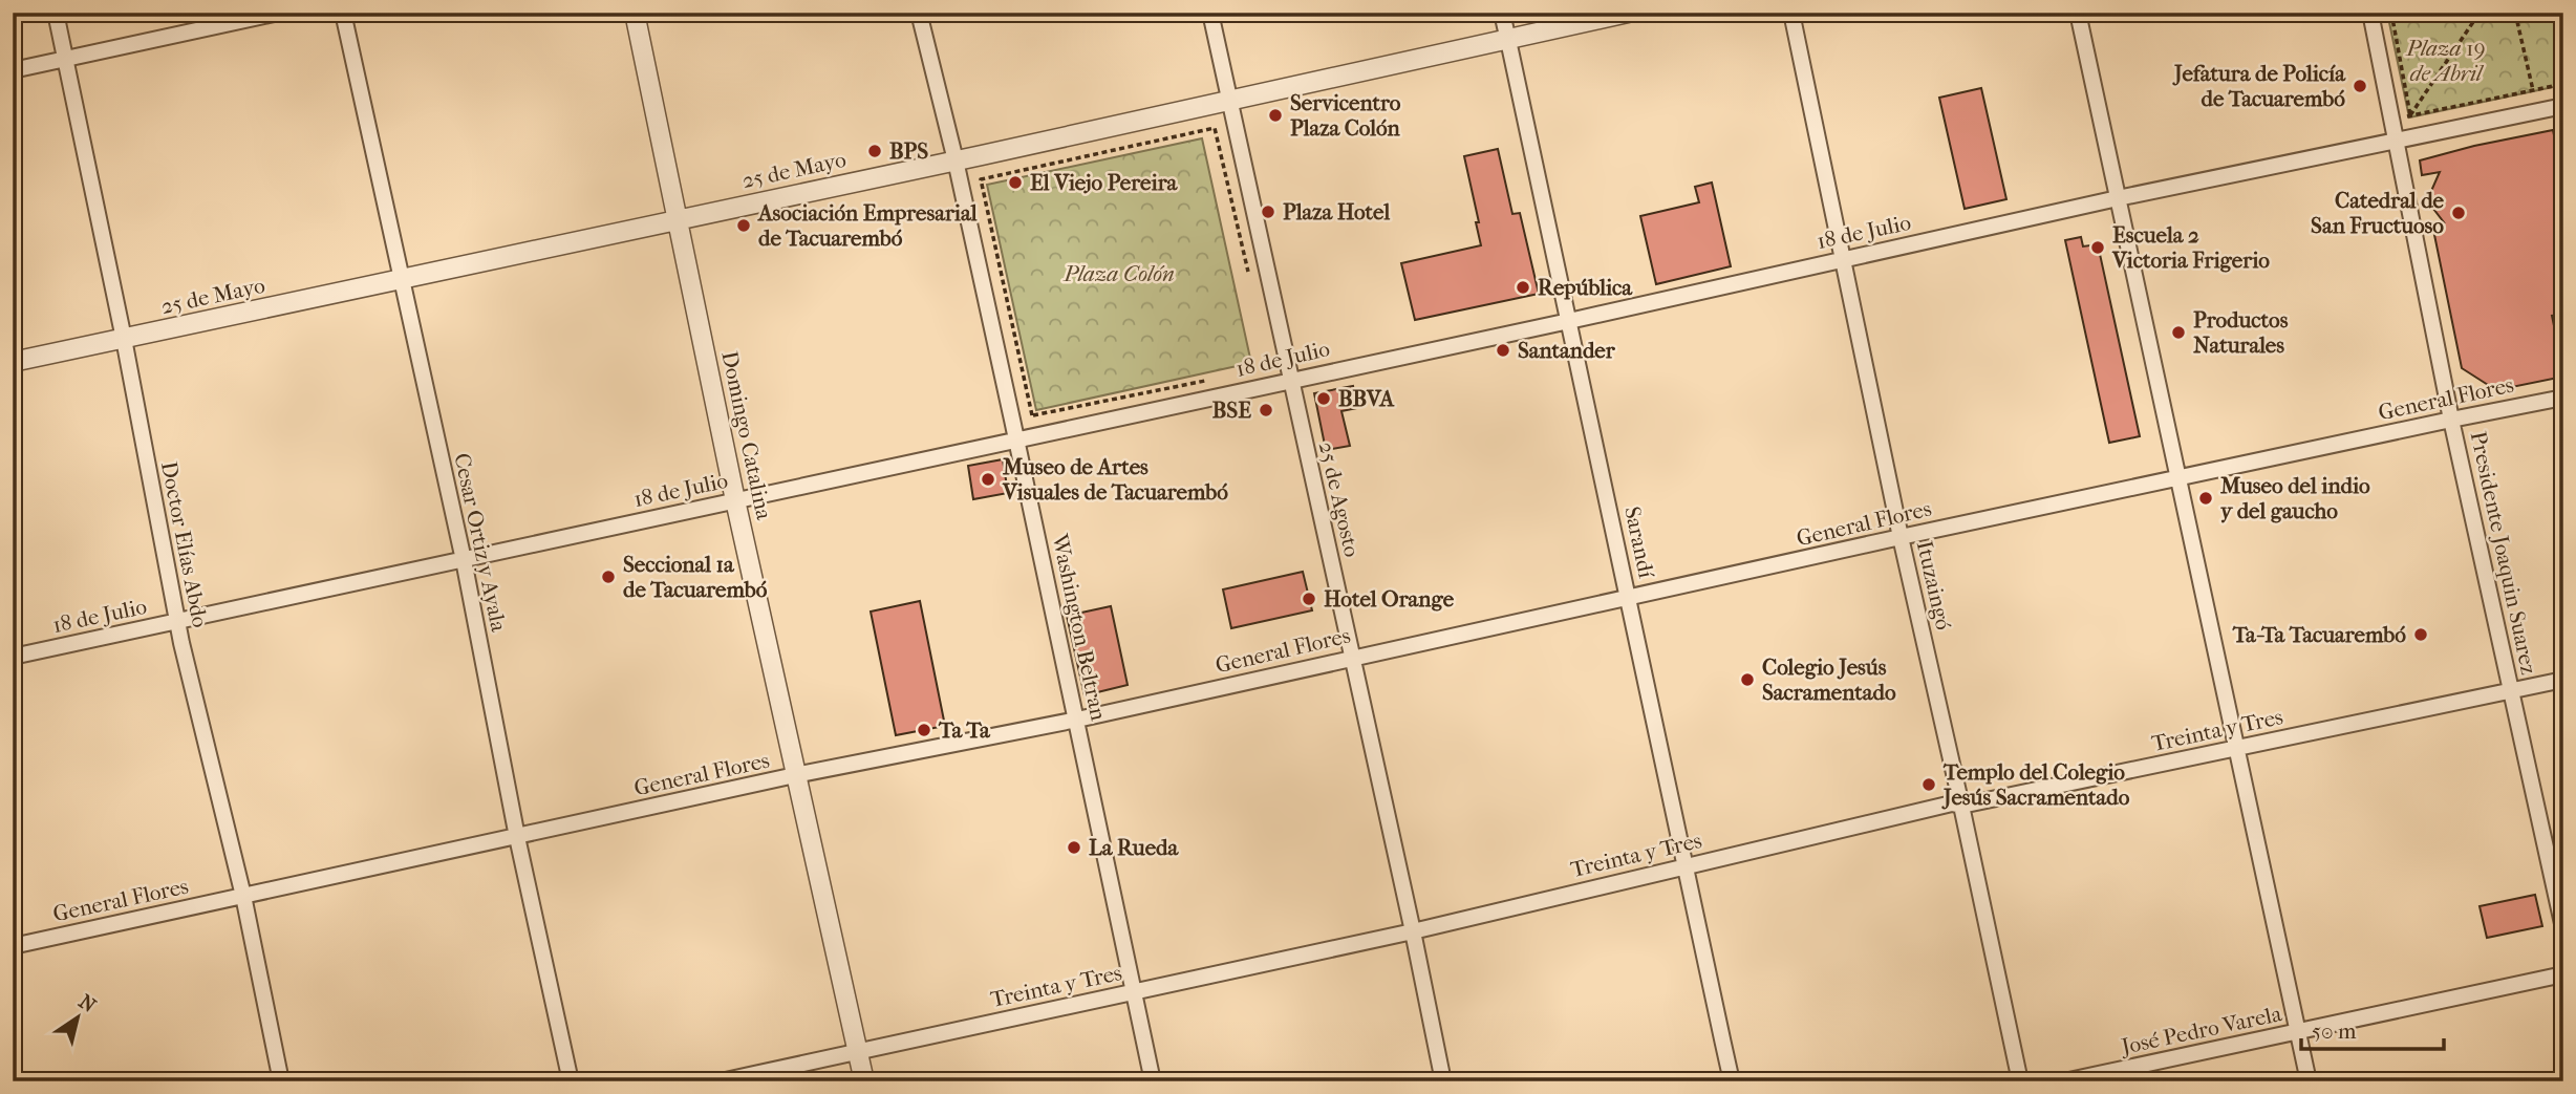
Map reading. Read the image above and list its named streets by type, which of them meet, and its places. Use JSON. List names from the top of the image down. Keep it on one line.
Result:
{"streets":{"street":["25 de Mayo","18 de Julio","General Flores","Domingo Catalina","25 de Agosto","Cesar Ortiz y Ayala","Sarandí","Doctor Elías Abdo","Presidente Joaquin Suarez","Ituzaingó","Washington Beltran","Treinta y Tres","José Pedro Varela"]},"crossings":[["25 de Mayo","Domingo Catalina"],["25 de Mayo","25 de Agosto"],["25 de Mayo","Cesar Ortiz y Ayala"],["25 de Mayo","Sarandí"],["25 de Mayo","Doctor Elías Abdo"],["25 de Mayo","Washington Beltran"],["18 de Julio","Domingo Catalina"],["18 de Julio","25 de Agosto"],["18 de Julio","Cesar Ortiz y Ayala"],["18 de Julio","Sarandí"],["18 de Julio","Doctor Elías Abdo"],["18 de Julio","Presidente Joaquin Suarez"],["18 de Julio","Ituzaingó"],["18 de Julio","Washington Beltran"],["General Flores","Domingo Catalina"],["General Flores","25 de Agosto"],["General Flores","Cesar Ortiz y Ayala"],["General Flores","Sarandí"],["General Flores","Doctor Elías Abdo"],["General Flores","Presidente Joaquin Suarez"],["General Flores","Ituzaingó"],["General Flores","Washington Beltran"],["Domingo Catalina","Treinta y Tres"],["25 de Agosto","Treinta y Tres"],["Sarandí","Treinta y Tres"],["Presidente Joaquin Suarez","Treinta y Tres"],["Ituzaingó","Treinta y Tres"],["Washington Beltran","Treinta y Tres"]],"parks":["Plaza 19 de Abril","Plaza Colón"],"places":["Jefatura de Policía de Tacuarembó","Servicentro Plaza Colón","BPS","El Viejo Pereira","Plaza Hotel","Catedral de San Fructuoso","Asociación Empresarial de Tacuarembó","Escuela 2 Victoria Frigerio","República","Productos Naturales","Santander","BBVA","BSE","Museo de Artes Visuales de Tacuarembó","Museo del indio y del gaucho","Seccional 1a de Tacuarembó","Hotel Orange","Ta-Ta Tacuarembó","Colegio Jesús Sacramentado","Ta Ta","Templo del Colegio Jesús Sacramentado","La Rueda"],"scale_bar":"50 m","north":"top right"}
